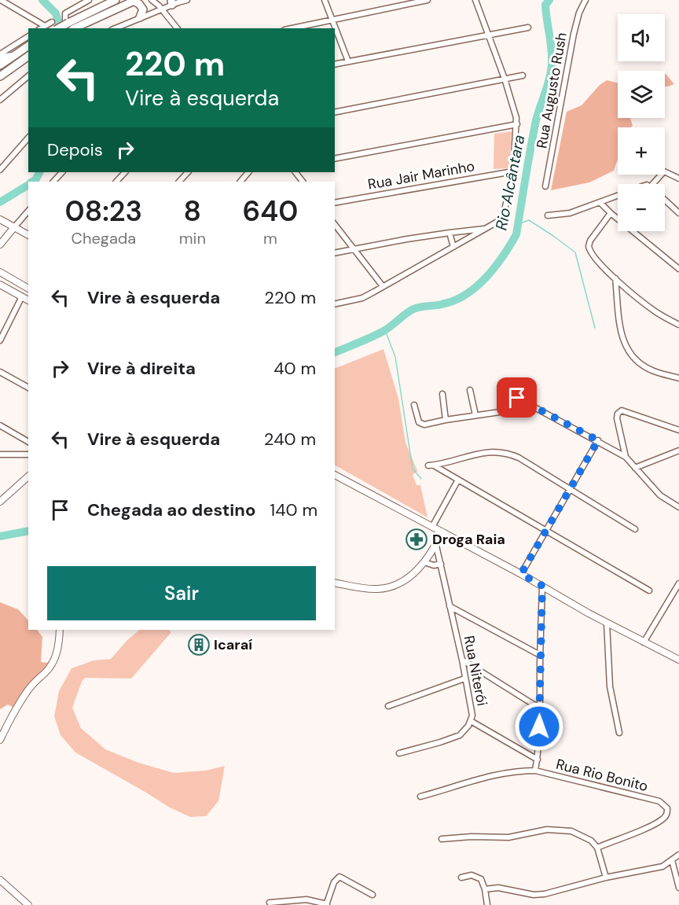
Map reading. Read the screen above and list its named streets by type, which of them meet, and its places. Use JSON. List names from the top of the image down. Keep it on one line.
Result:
{"streets":{"street":["Rua Augusto Rush","Rua Jair Marinho","Rua Niterói","Rua Rio Bonito"]},"water":["Rio Alcântara"],"places":{"pharmacy":["Droga Raia"],"building":["Icaraí"]},"page":{"map_buttons":["+","−"],"turn":["220 m","Vire à esquerda"],"then":"Depois","eta":["08:23","Chegada","8","min","640","m"],"list":[{"name":"Vire à esquerda","value":"220 m"},{"name":"Vire à direita","value":"40 m"},{"name":"Vire à esquerda","value":"240 m"},{"name":"Chegada ao destino","value":"140 m"}],"buttons":"Sair"}}
